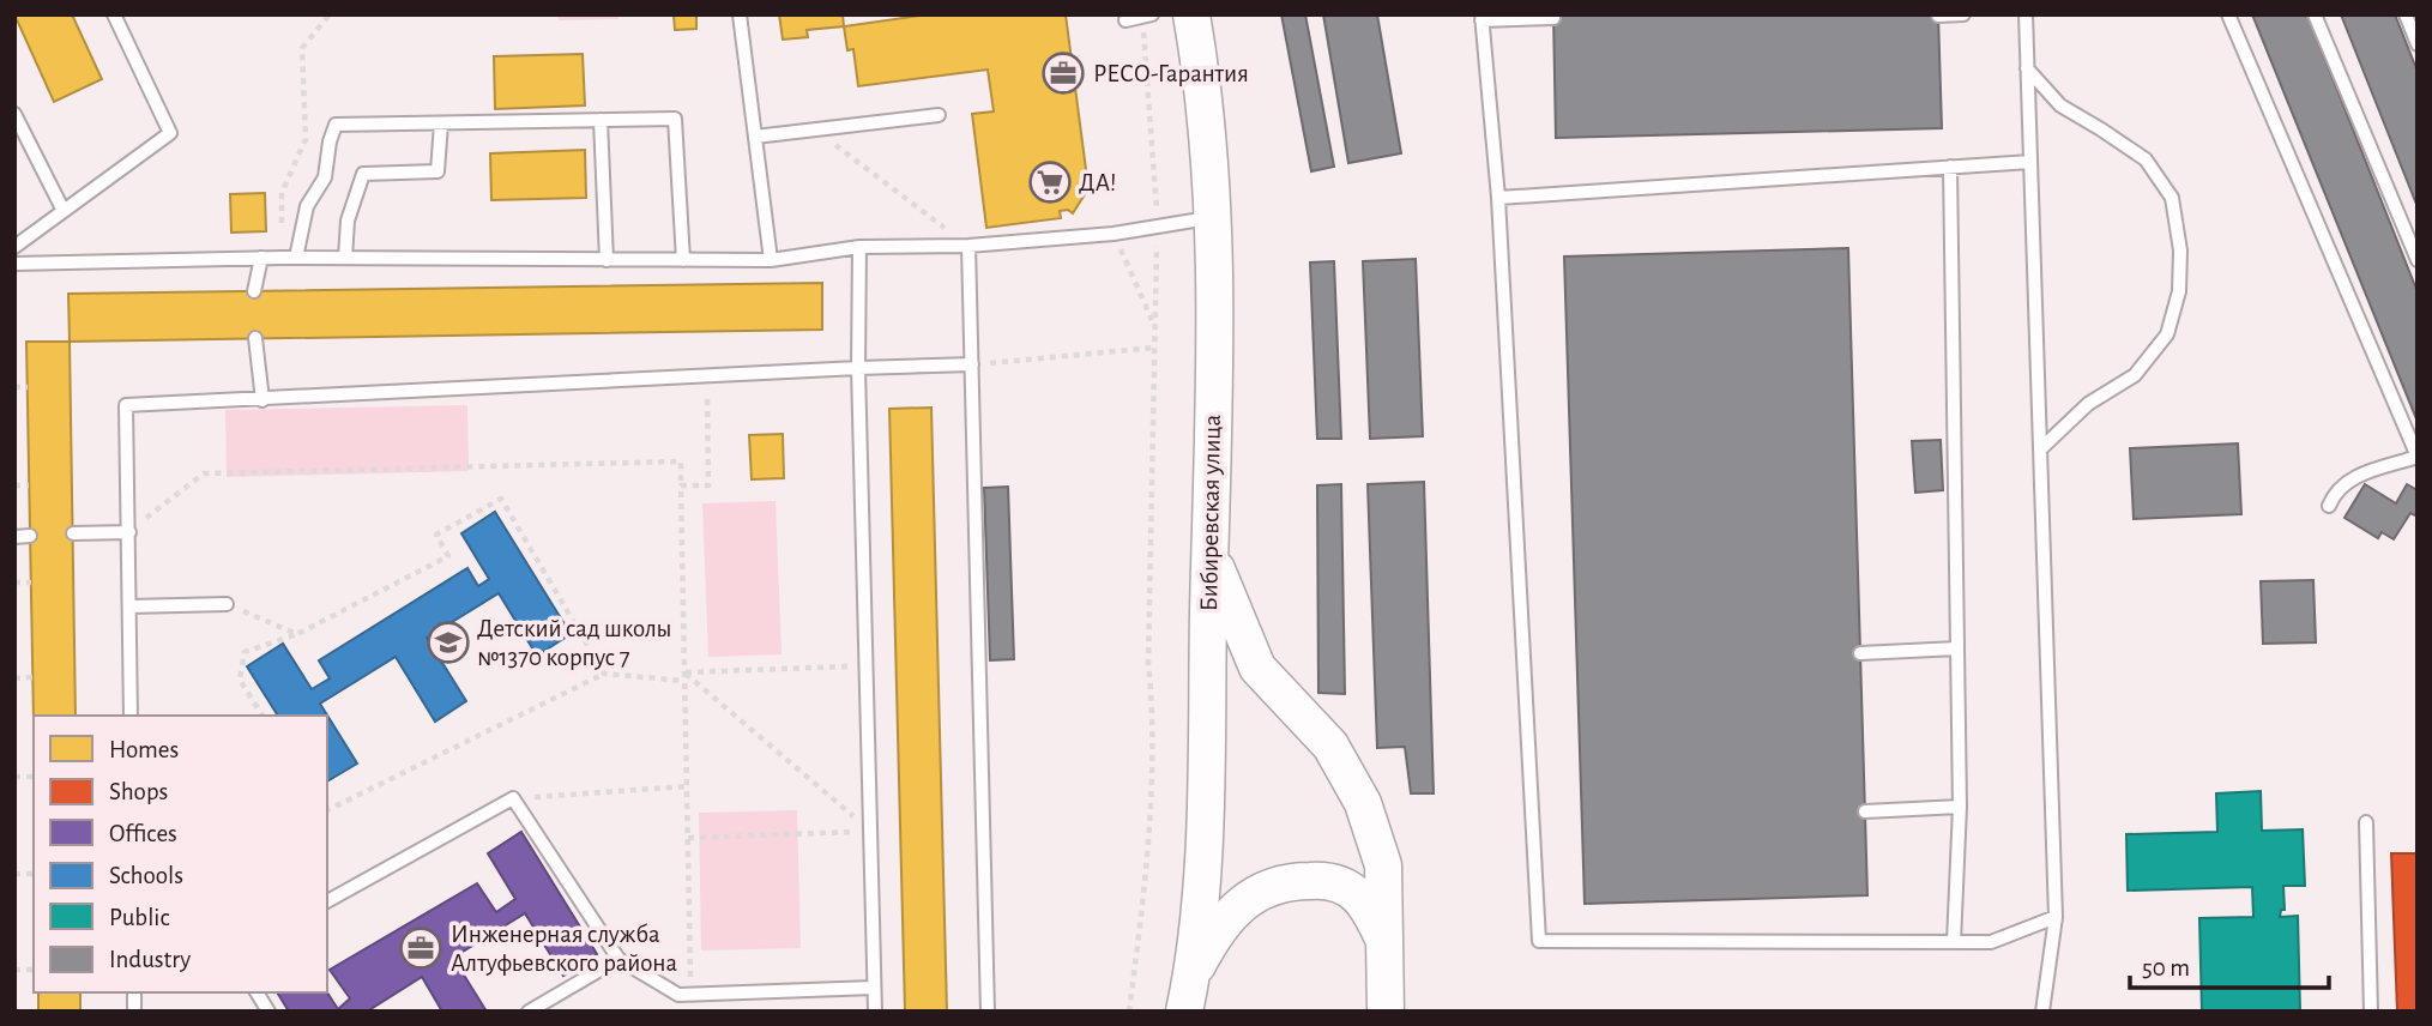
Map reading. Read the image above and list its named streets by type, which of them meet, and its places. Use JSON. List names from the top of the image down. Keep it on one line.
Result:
{"streets":{"main road":["Бибиревская улица"]},"places":{"office":["РЕСО-Гарантия","Инженерная служба Алтуфьевского района"],"supermarket":["ДА!"],"school or university":["Детский сад школы №1370 корпус 7"]},"legend":["Homes","Shops","Offices","Schools","Public","Industry"],"scale_bar":"50 m"}
